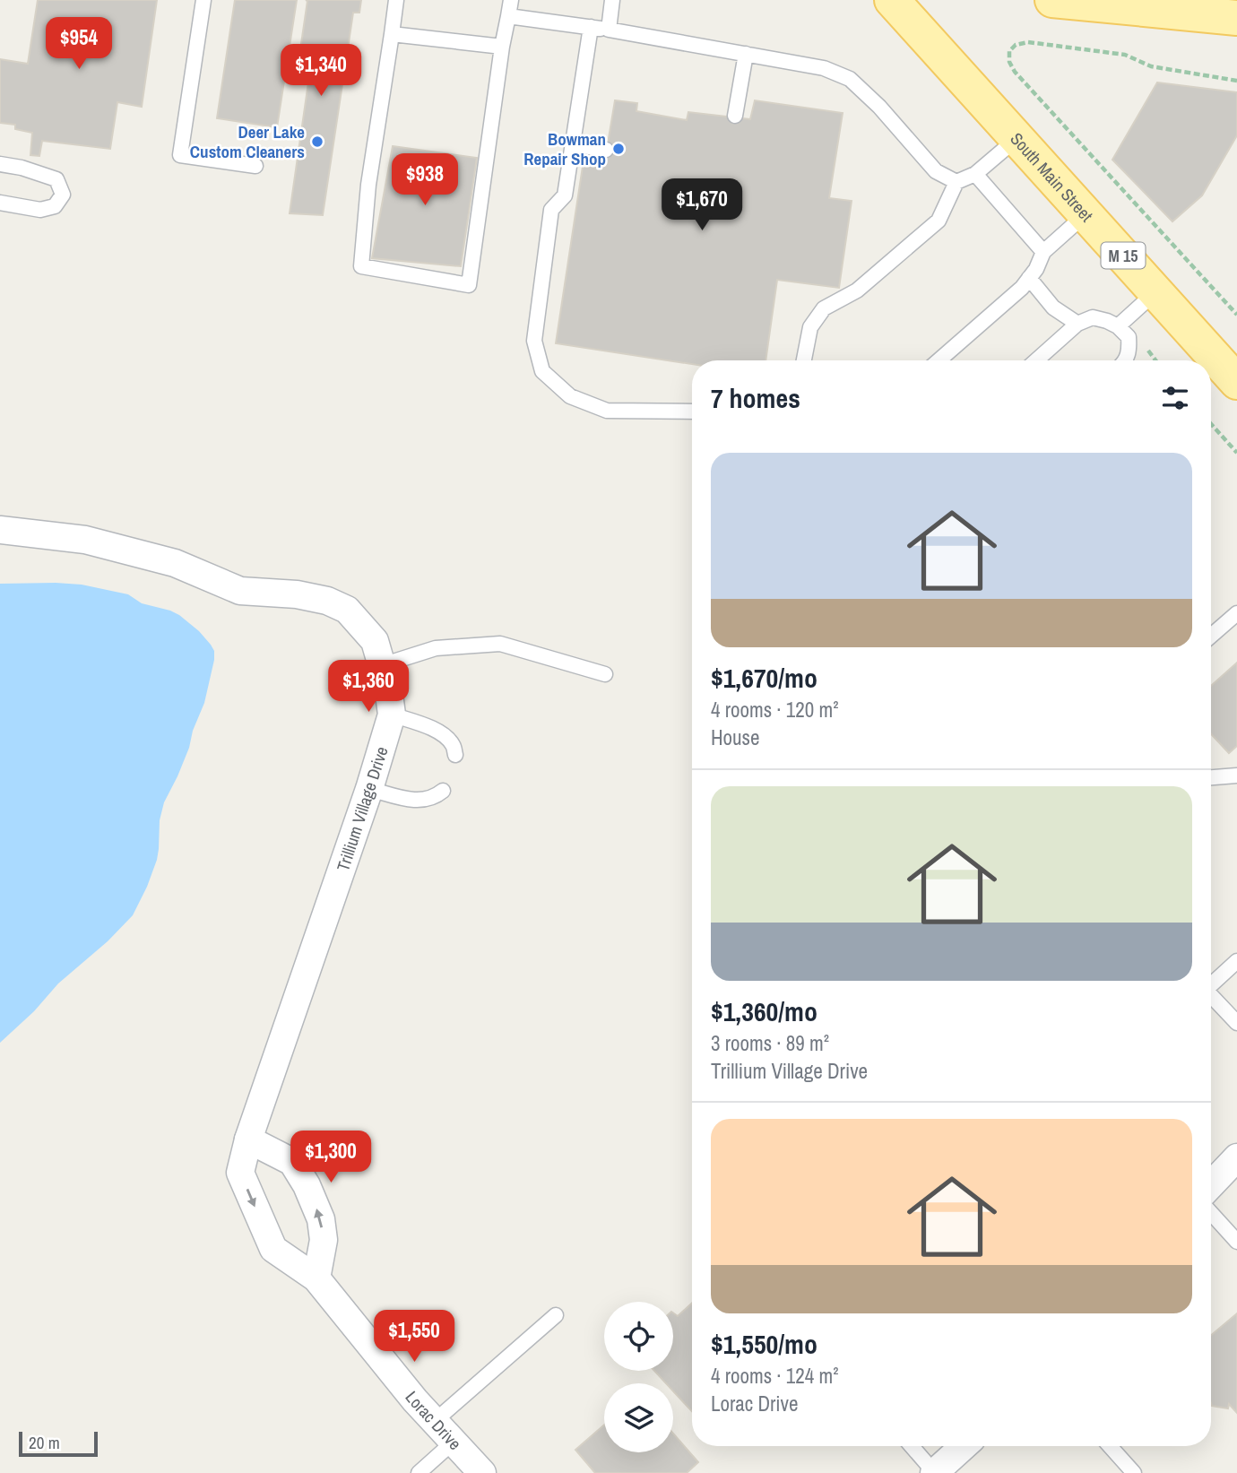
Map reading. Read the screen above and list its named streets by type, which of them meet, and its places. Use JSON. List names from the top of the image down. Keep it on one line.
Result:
{"streets":{"main road":["South Main Street","M 15"],"street":["Trillium Village Drive","Lorac Drive"]},"crossings":[["Trillium Village Drive","Lorac Drive"]],"places":["Deer Lake Custom Cleaners","Bowman Repair Shop"],"scale_bar":"20 m","page":{"price":["$954","$1,340","$938","$1,670","$1,360","$1,300","$1,550"],"heading":"7 homes","list":[{"name":"$1,670/mo","note":"4 rooms · 120 m² · House"},{"name":"$1,360/mo","note":"3 rooms · 89 m² · Trillium Village Drive"},{"name":"$1,550/mo","note":"4 rooms · 124 m² · Lorac Drive"}],"scale":"20 m"}}
